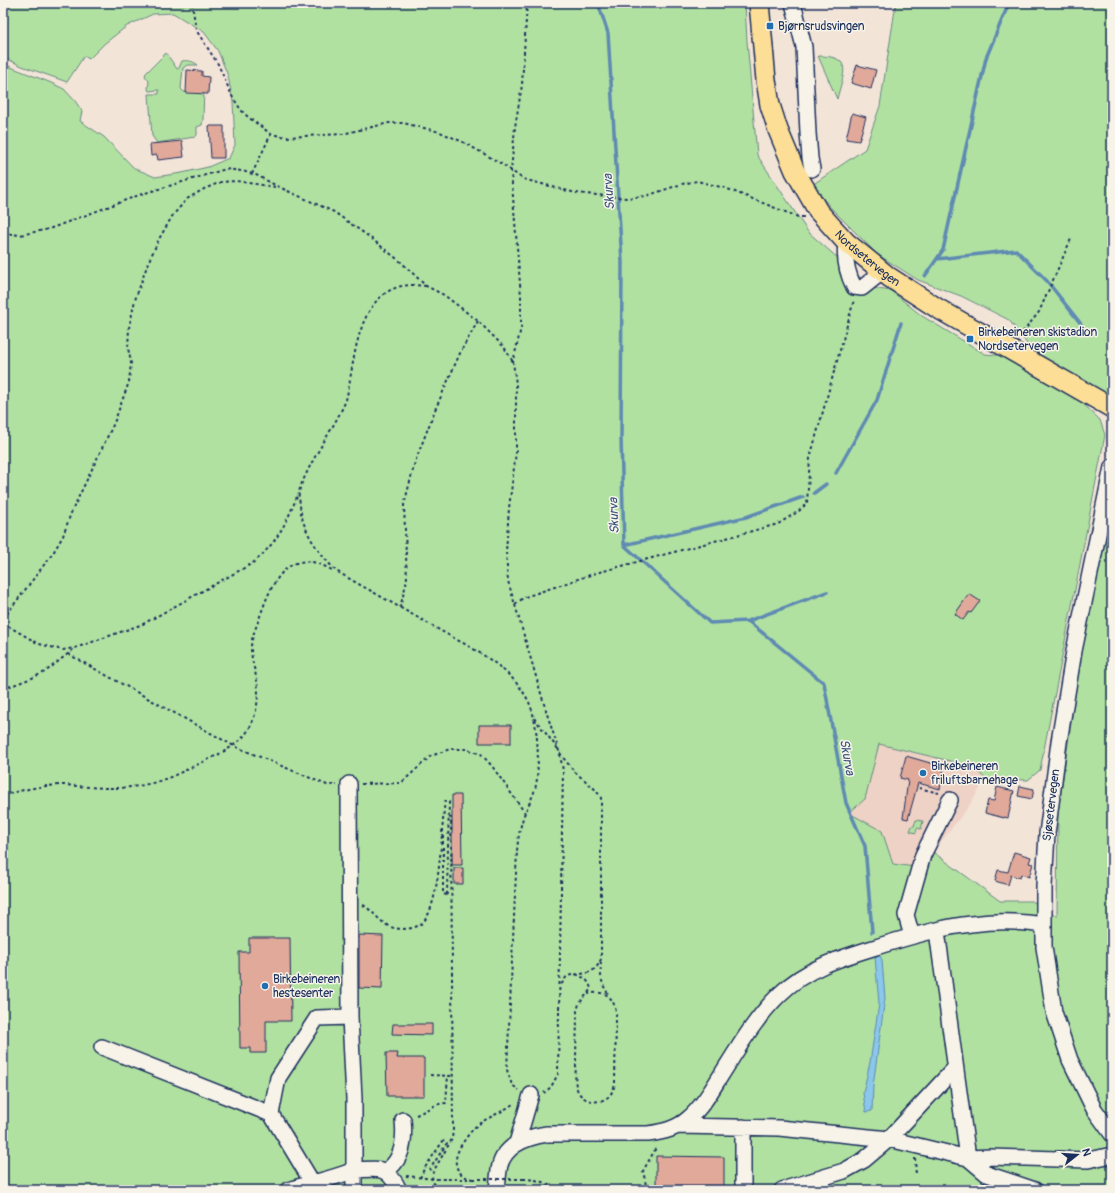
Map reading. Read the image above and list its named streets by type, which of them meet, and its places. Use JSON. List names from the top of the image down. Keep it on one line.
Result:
{"streets":{"main road":["Nordsetervegen"],"street":["Sjøsetervegen"]},"water":["Skurva"],"places":{"transit":["Bjørnsrudsvingen","Birkebeineren skistadion Nordsetervegen"],"other":["Birkebeineren friluftsbarnehage","Birkebeineren hestesenter"]},"north":"right"}
